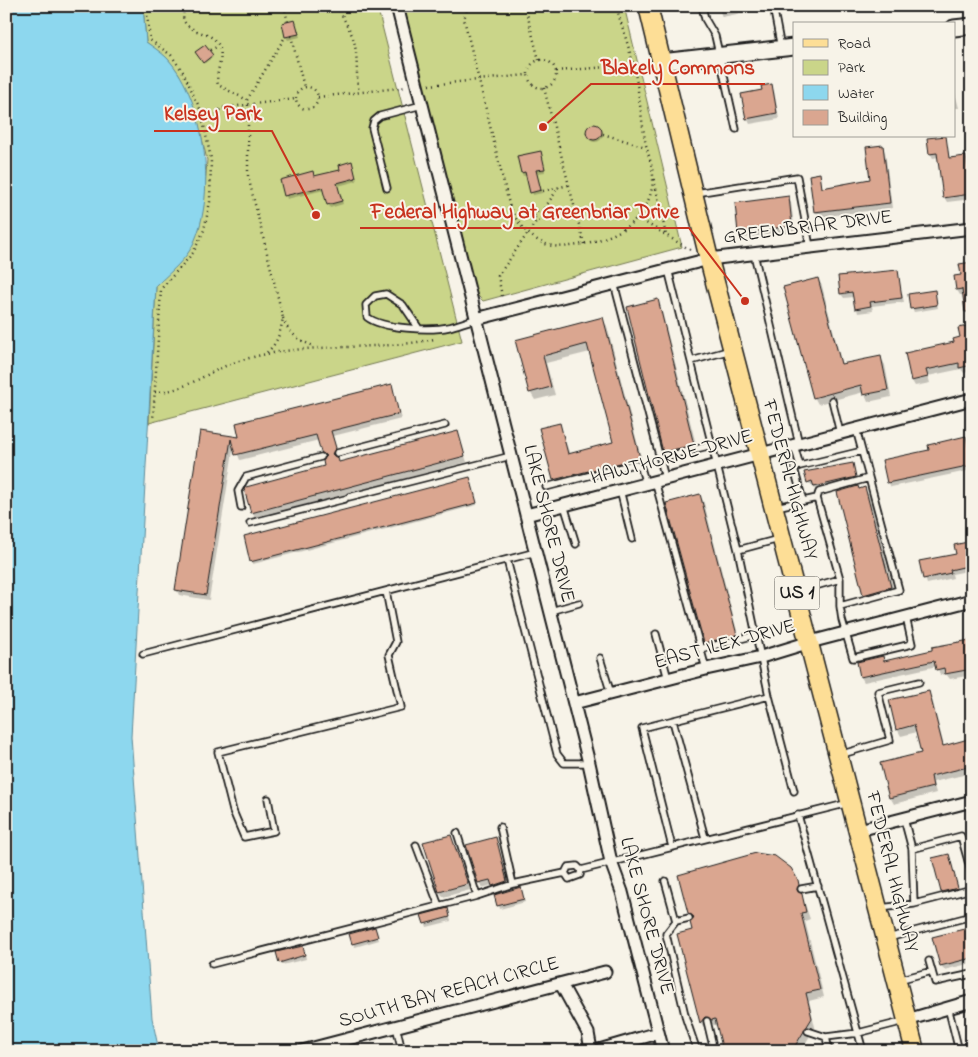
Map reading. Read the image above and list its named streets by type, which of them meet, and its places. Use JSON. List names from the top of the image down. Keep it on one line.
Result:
{"streets":{"main road":["FEDERAL HIGHWAY","US 1"],"street":["GREENBRIAR DRIVE","HAWTHORNE DRIVE","LAKE SHORE DRIVE","EAST ILEX DRIVE","SOUTH BAY REACH CIRCLE"]},"crossings":[["GREENBRIAR DRIVE","FEDERAL HIGHWAY"],["GREENBRIAR DRIVE","LAKE SHORE DRIVE"],["HAWTHORNE DRIVE","FEDERAL HIGHWAY"],["HAWTHORNE DRIVE","LAKE SHORE DRIVE"],["FEDERAL HIGHWAY","EAST ILEX DRIVE"],["LAKE SHORE DRIVE","EAST ILEX DRIVE"]],"places":["Blakely Commons","Kelsey Park","Federal Highway at Greenbriar Drive"],"legend":["Road","Park","Water","Building"]}
